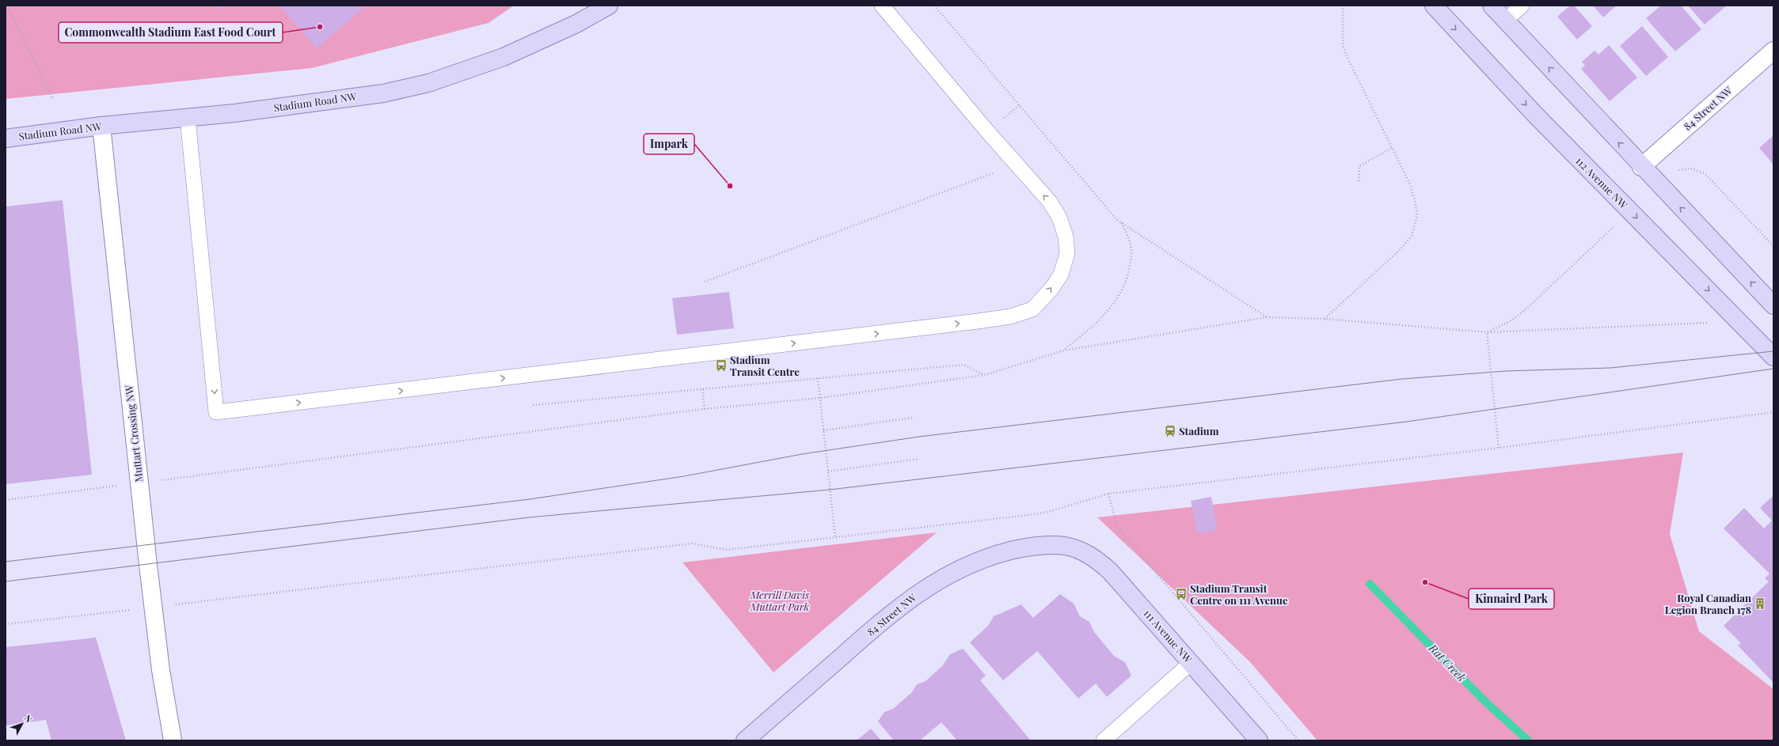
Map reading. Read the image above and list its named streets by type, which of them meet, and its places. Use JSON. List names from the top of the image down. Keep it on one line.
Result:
{"streets":{"main road":["Stadium Road NW","84 Street NW","112 Avenue NW","111 Avenue NW"],"street":["Muttart Crossing NW"]},"crossings":[["Stadium Road NW","Muttart Crossing NW"],["84 Street NW","111 Avenue NW"]],"water":["Rat Creek"],"parks":["Merrill Davis Muttart Park"],"places":{"other":["Commonwealth Stadium East Food Court","Impark","Kinnaird Park"],"bus stop":["Stadium Transit Centre","Stadium Transit Centre on 111 Avenue"],"station":["Stadium"],"building":["Royal Canadian Legion Branch 178"]},"north":"top right"}
